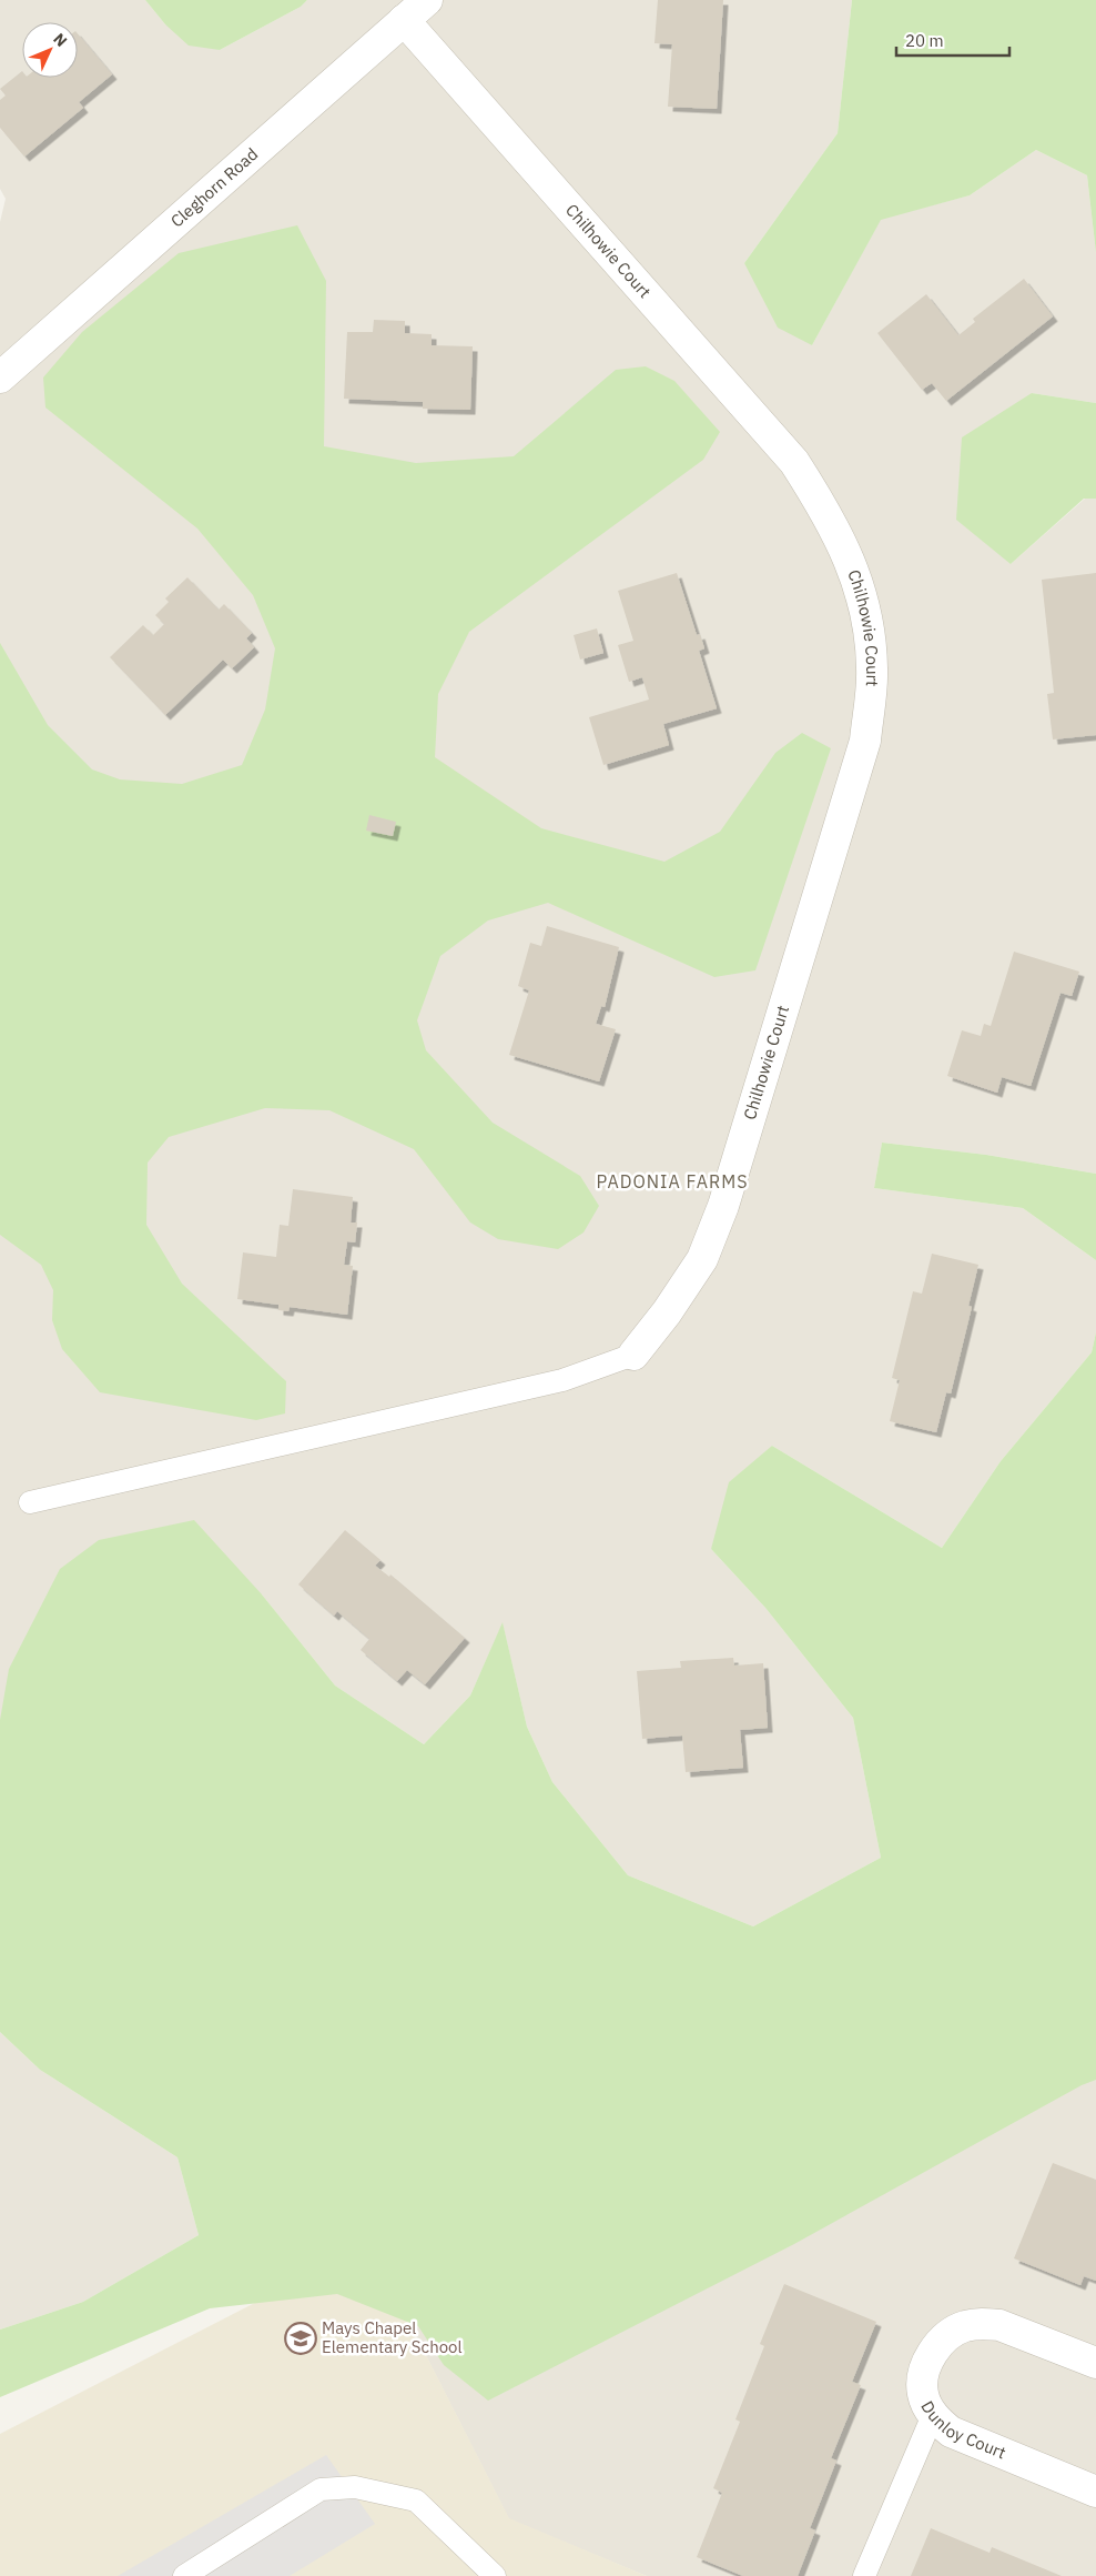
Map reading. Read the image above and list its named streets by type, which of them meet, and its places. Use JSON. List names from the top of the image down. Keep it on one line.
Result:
{"streets":{"street":["Cleghorn Road","Chilhowie Court","Dunloy Court"]},"crossings":[["Cleghorn Road","Chilhowie Court"]],"districts":["PADONIA FARMS"],"places":{"school or university":["Mays Chapel Elementary School"]},"scale_bar":"20 m","north":"top right"}
